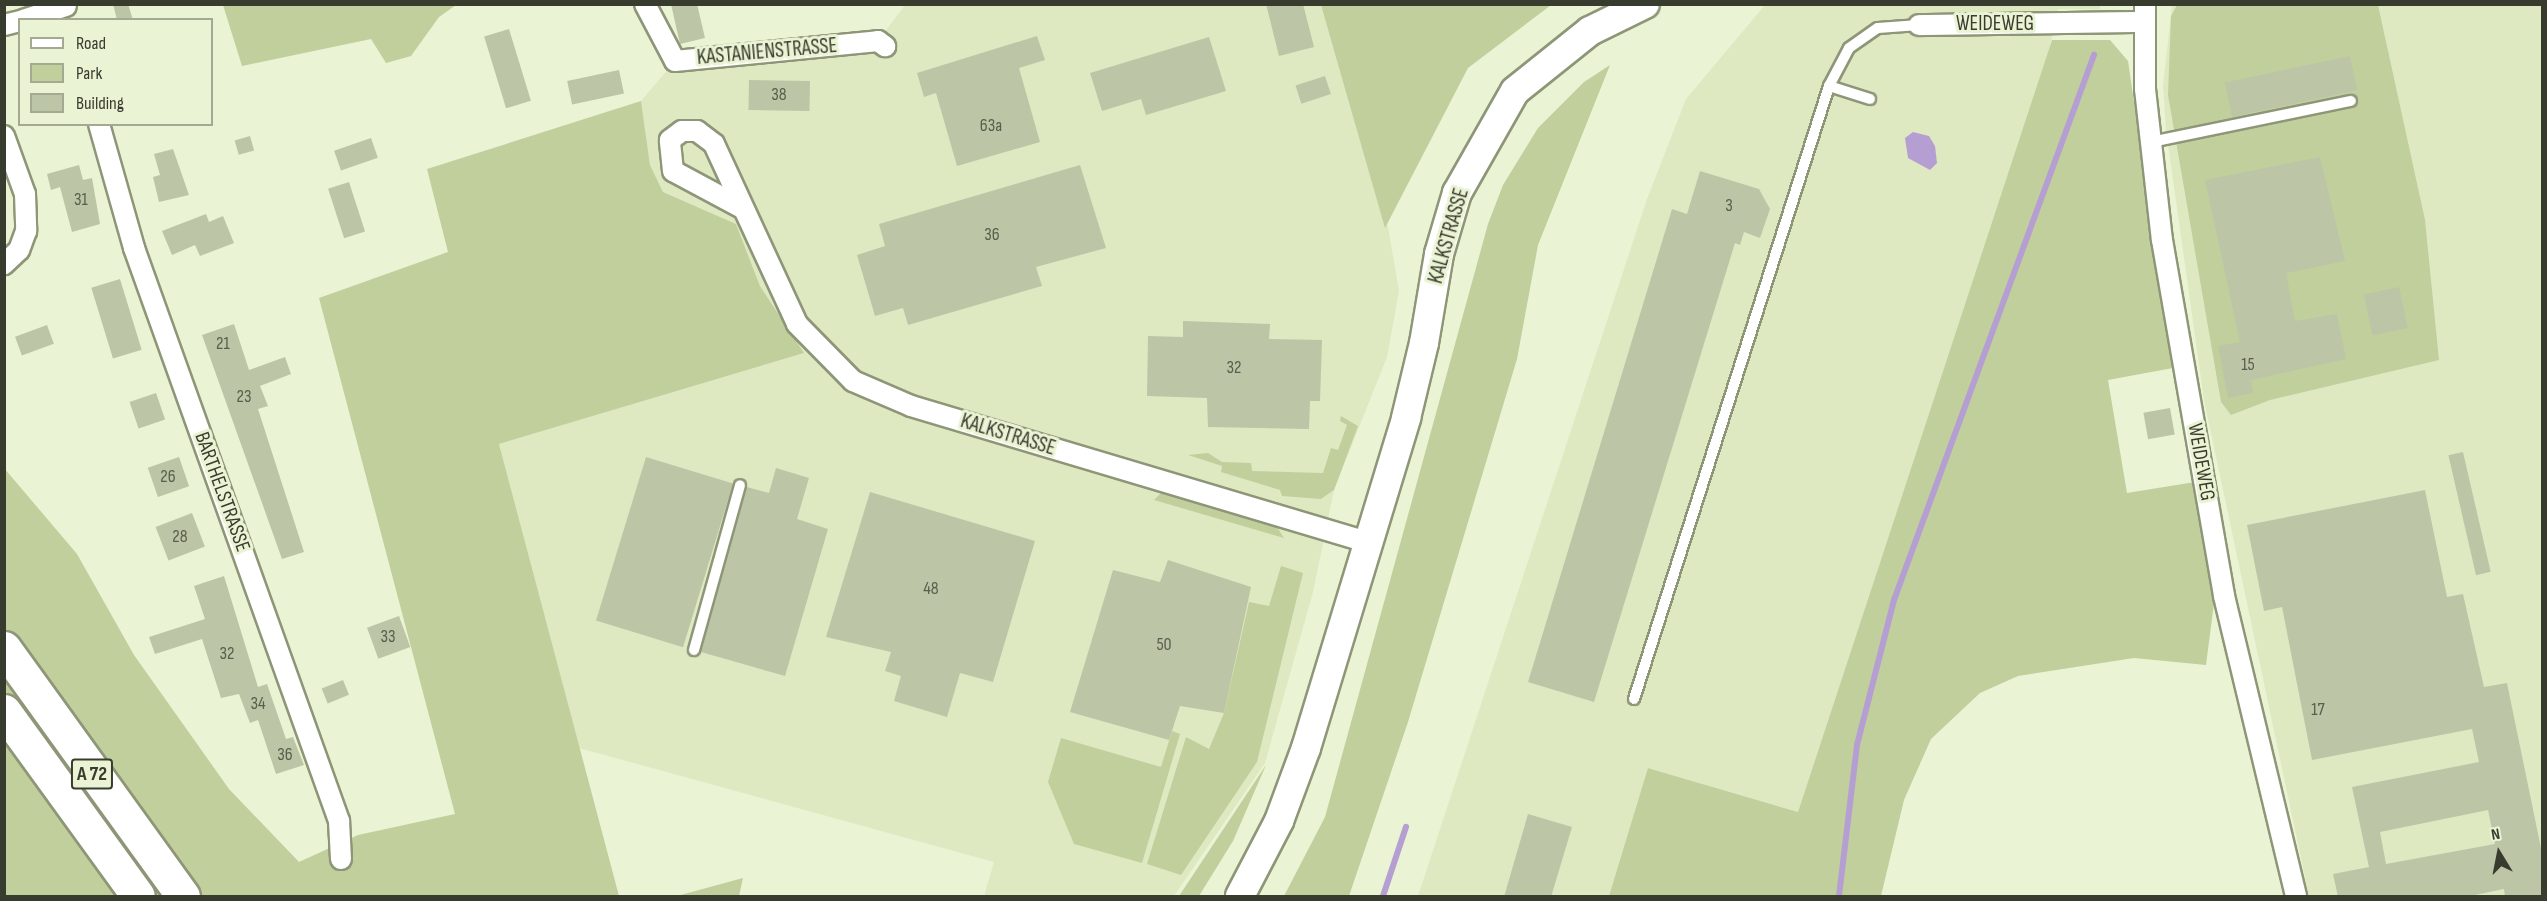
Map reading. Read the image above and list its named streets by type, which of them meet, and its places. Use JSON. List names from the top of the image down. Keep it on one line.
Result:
{"streets":{"highway":["A 72"],"main road":["KALKSTRASSE"],"street":["WEIDEWEG","KASTANIENSTRASSE","BARTHELSTRASSE"]},"house_numbers":["38","63a","31","3","36","21","15","32","23","26","28","48","33","50","32","34","17","36"],"legend":["Road","Park","Building"],"north":"top"}
